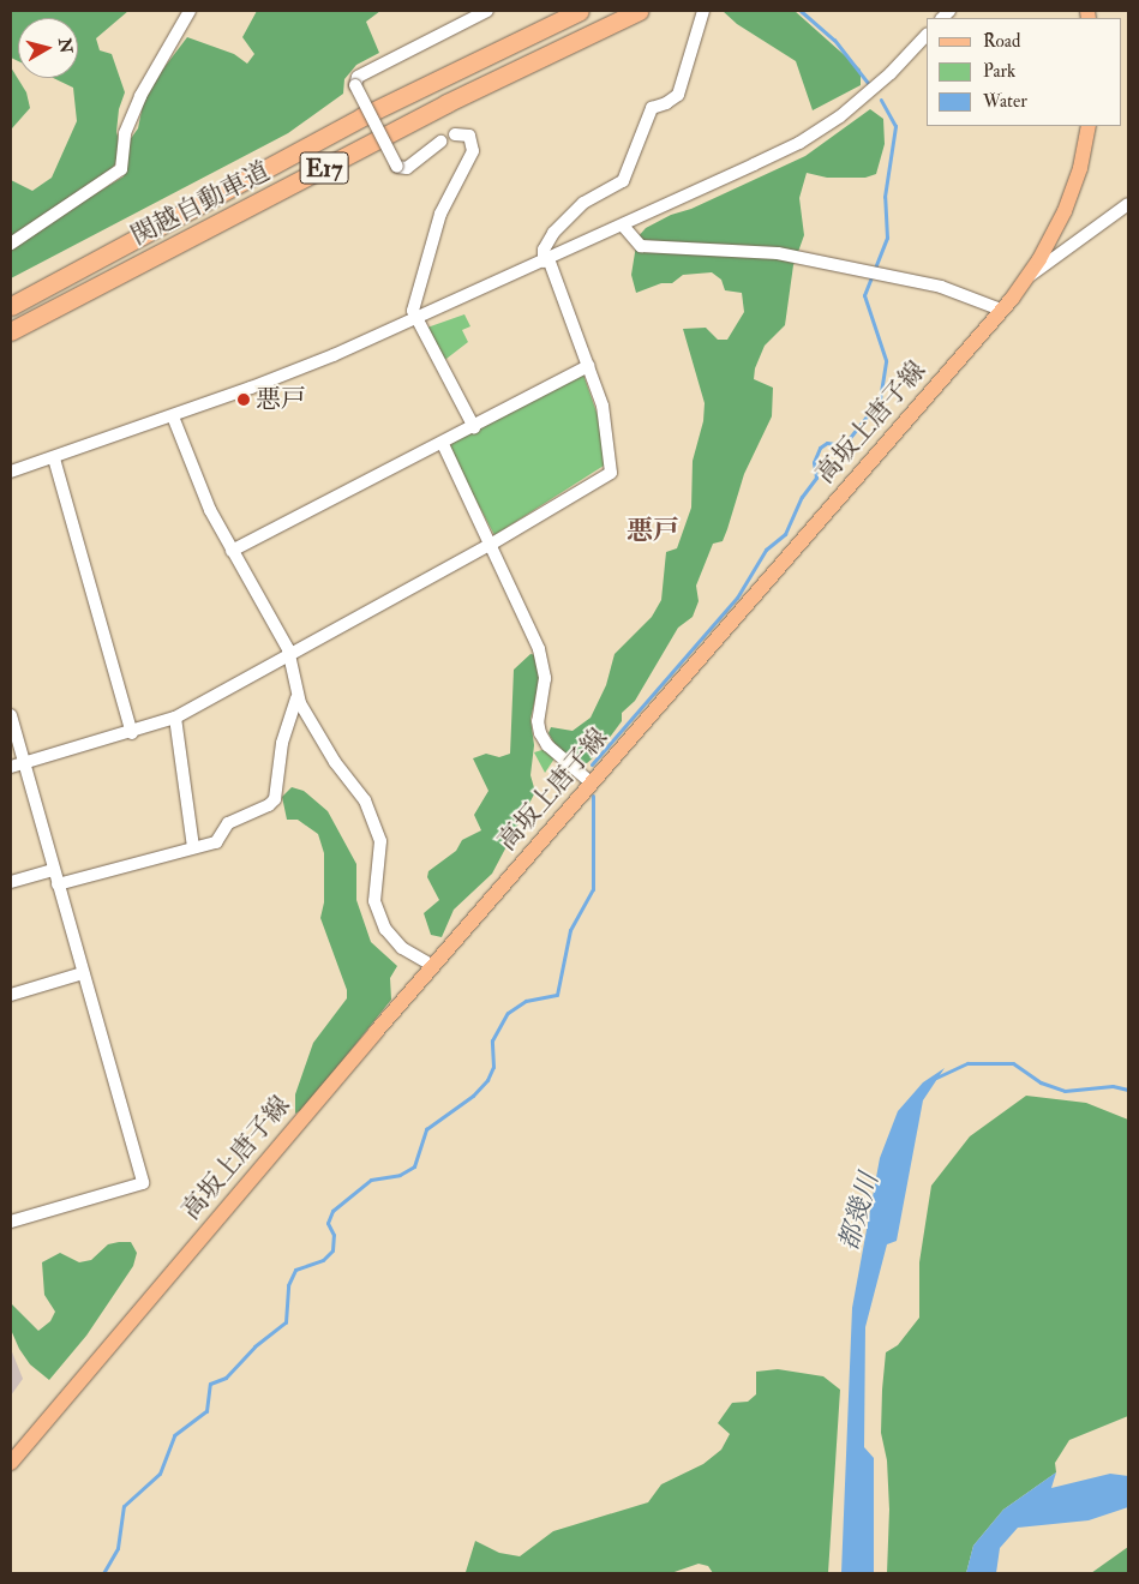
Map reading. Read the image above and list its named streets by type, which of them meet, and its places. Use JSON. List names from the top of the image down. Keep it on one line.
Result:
{"streets":{"highway":["E17","関越自動車道"],"main road":["高坂上唐子線"]},"districts":["悪戸"],"water":["都幾川"],"places":["悪戸"],"legend":["Road","Park","Water"],"north":"right"}
